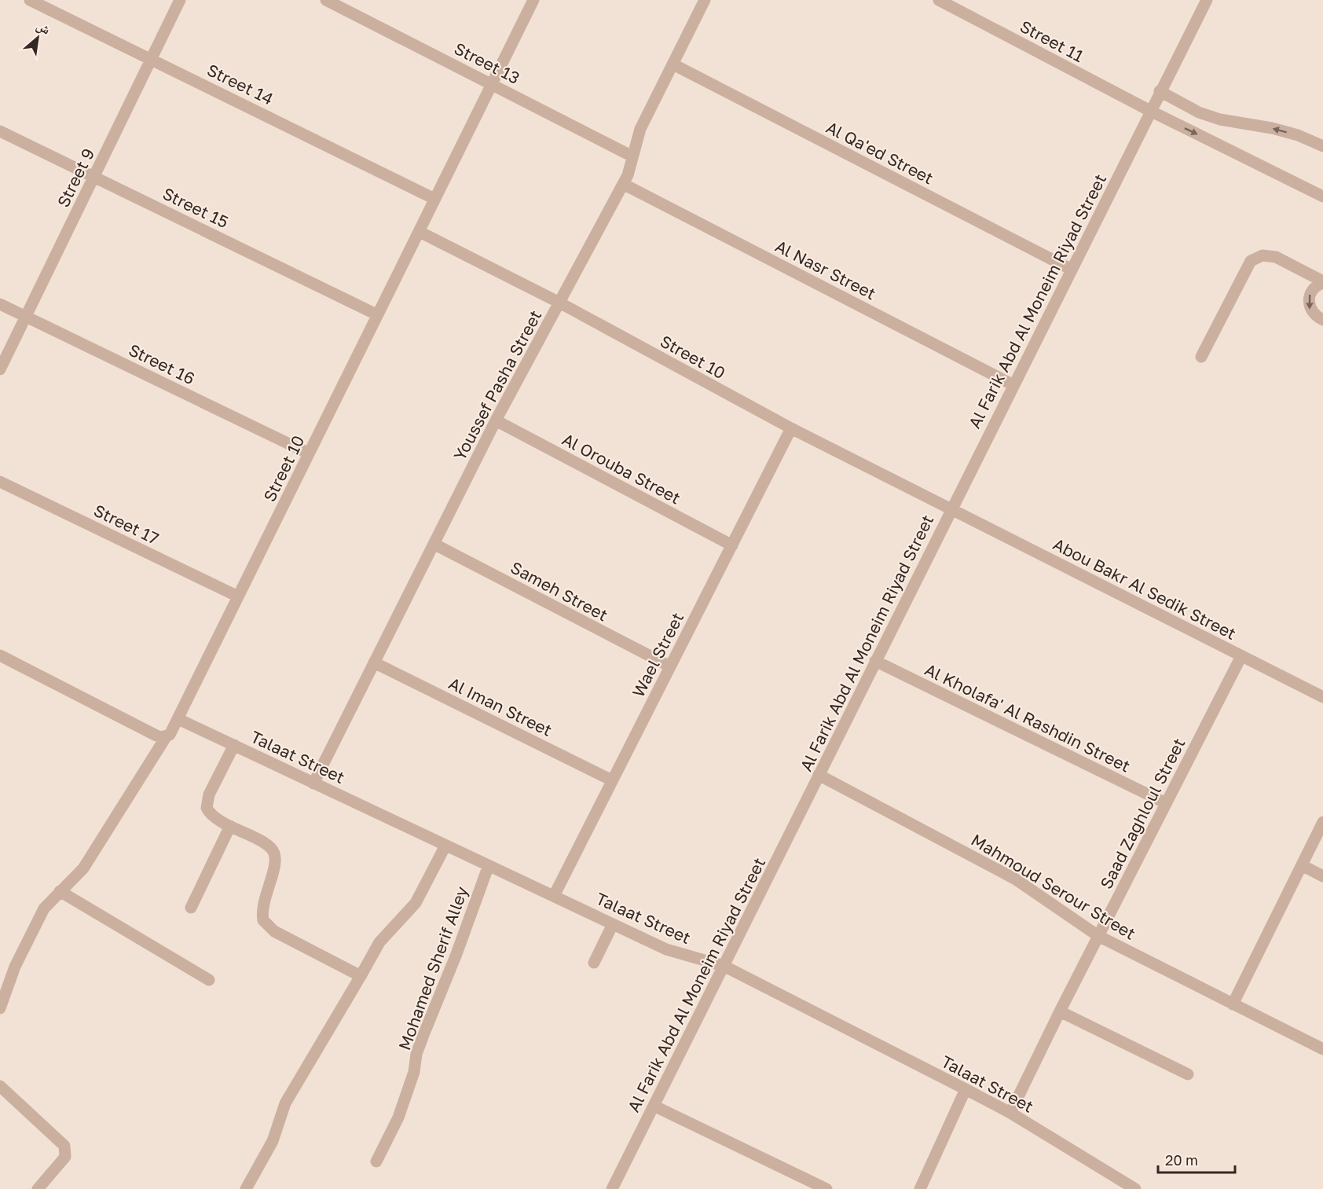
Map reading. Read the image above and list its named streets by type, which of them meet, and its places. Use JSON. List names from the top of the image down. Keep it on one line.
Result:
{"streets":{"street":["Street 11","Street 13","Street 14","Al Qa'ed Street","Street 9","Street 15","Al Nasr Street","Al Farik Abd Al Moneim Riyad Street","Street 10","Street 16","Youssef Pasha Street","Al Orouba Street","Street 17","Abou Bakr Al Sedik Street","Sameh Street","Wael Street","Al Iman Street","Al Kholafa' Al Rashdin Street","Talaat Street","Saad Zaghloul Street","Mahmoud Serour Street","Mohamed Sherif Alley"]},"crossings":[["Street 11","Al Farik Abd Al Moneim Riyad Street"],["Street 13","Street 10"],["Street 13","Youssef Pasha Street"],["Street 14","Street 9"],["Street 14","Street 10"],["Al Qa'ed Street","Al Farik Abd Al Moneim Riyad Street"],["Al Qa'ed Street","Youssef Pasha Street"],["Street 9","Street 15"],["Street 9","Street 16"],["Street 15","Street 10"],["Al Nasr Street","Al Farik Abd Al Moneim Riyad Street"],["Al Nasr Street","Youssef Pasha Street"],["Al Farik Abd Al Moneim Riyad Street","Street 10"],["Al Farik Abd Al Moneim Riyad Street","Abou Bakr Al Sedik Street"],["Al Farik Abd Al Moneim Riyad Street","Al Kholafa' Al Rashdin Street"],["Al Farik Abd Al Moneim Riyad Street","Talaat Street"],["Al Farik Abd Al Moneim Riyad Street","Mahmoud Serour Street"],["Street 10","Street 16"],["Street 10","Youssef Pasha Street"],["Street 10","Street 17"],["Street 10","Abou Bakr Al Sedik Street"],["Street 10","Wael Street"],["Street 10","Talaat Street"],["Youssef Pasha Street","Al Orouba Street"],["Youssef Pasha Street","Sameh Street"],["Youssef Pasha Street","Al Iman Street"],["Youssef Pasha Street","Talaat Street"],["Al Orouba Street","Wael Street"],["Abou Bakr Al Sedik Street","Saad Zaghloul Street"],["Sameh Street","Wael Street"],["Wael Street","Al Iman Street"],["Wael Street","Talaat Street"],["Al Kholafa' Al Rashdin Street","Saad Zaghloul Street"],["Talaat Street","Saad Zaghloul Street"],["Talaat Street","Mohamed Sherif Alley"],["Saad Zaghloul Street","Mahmoud Serour Street"]],"scale_bar":"20 m","north":"top right"}
